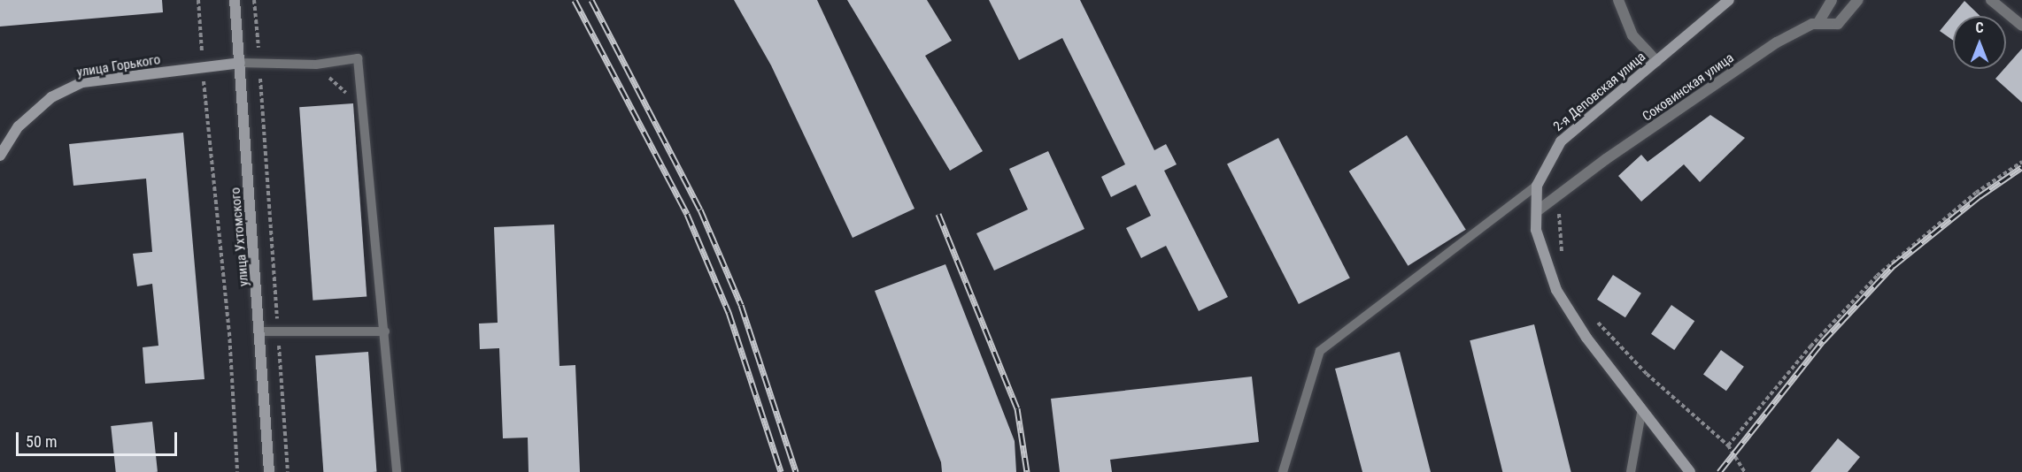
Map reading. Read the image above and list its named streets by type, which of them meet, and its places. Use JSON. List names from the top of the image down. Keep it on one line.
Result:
{"streets":{"street":["улица Горького","Соковинская улица","2-я Деповская улица","улица Ухтомского"]},"crossings":[["улица Горького","улица Ухтомского"],["Соковинская улица","2-я Деповская улица"]],"scale_bar":"50 m","north":"top"}
